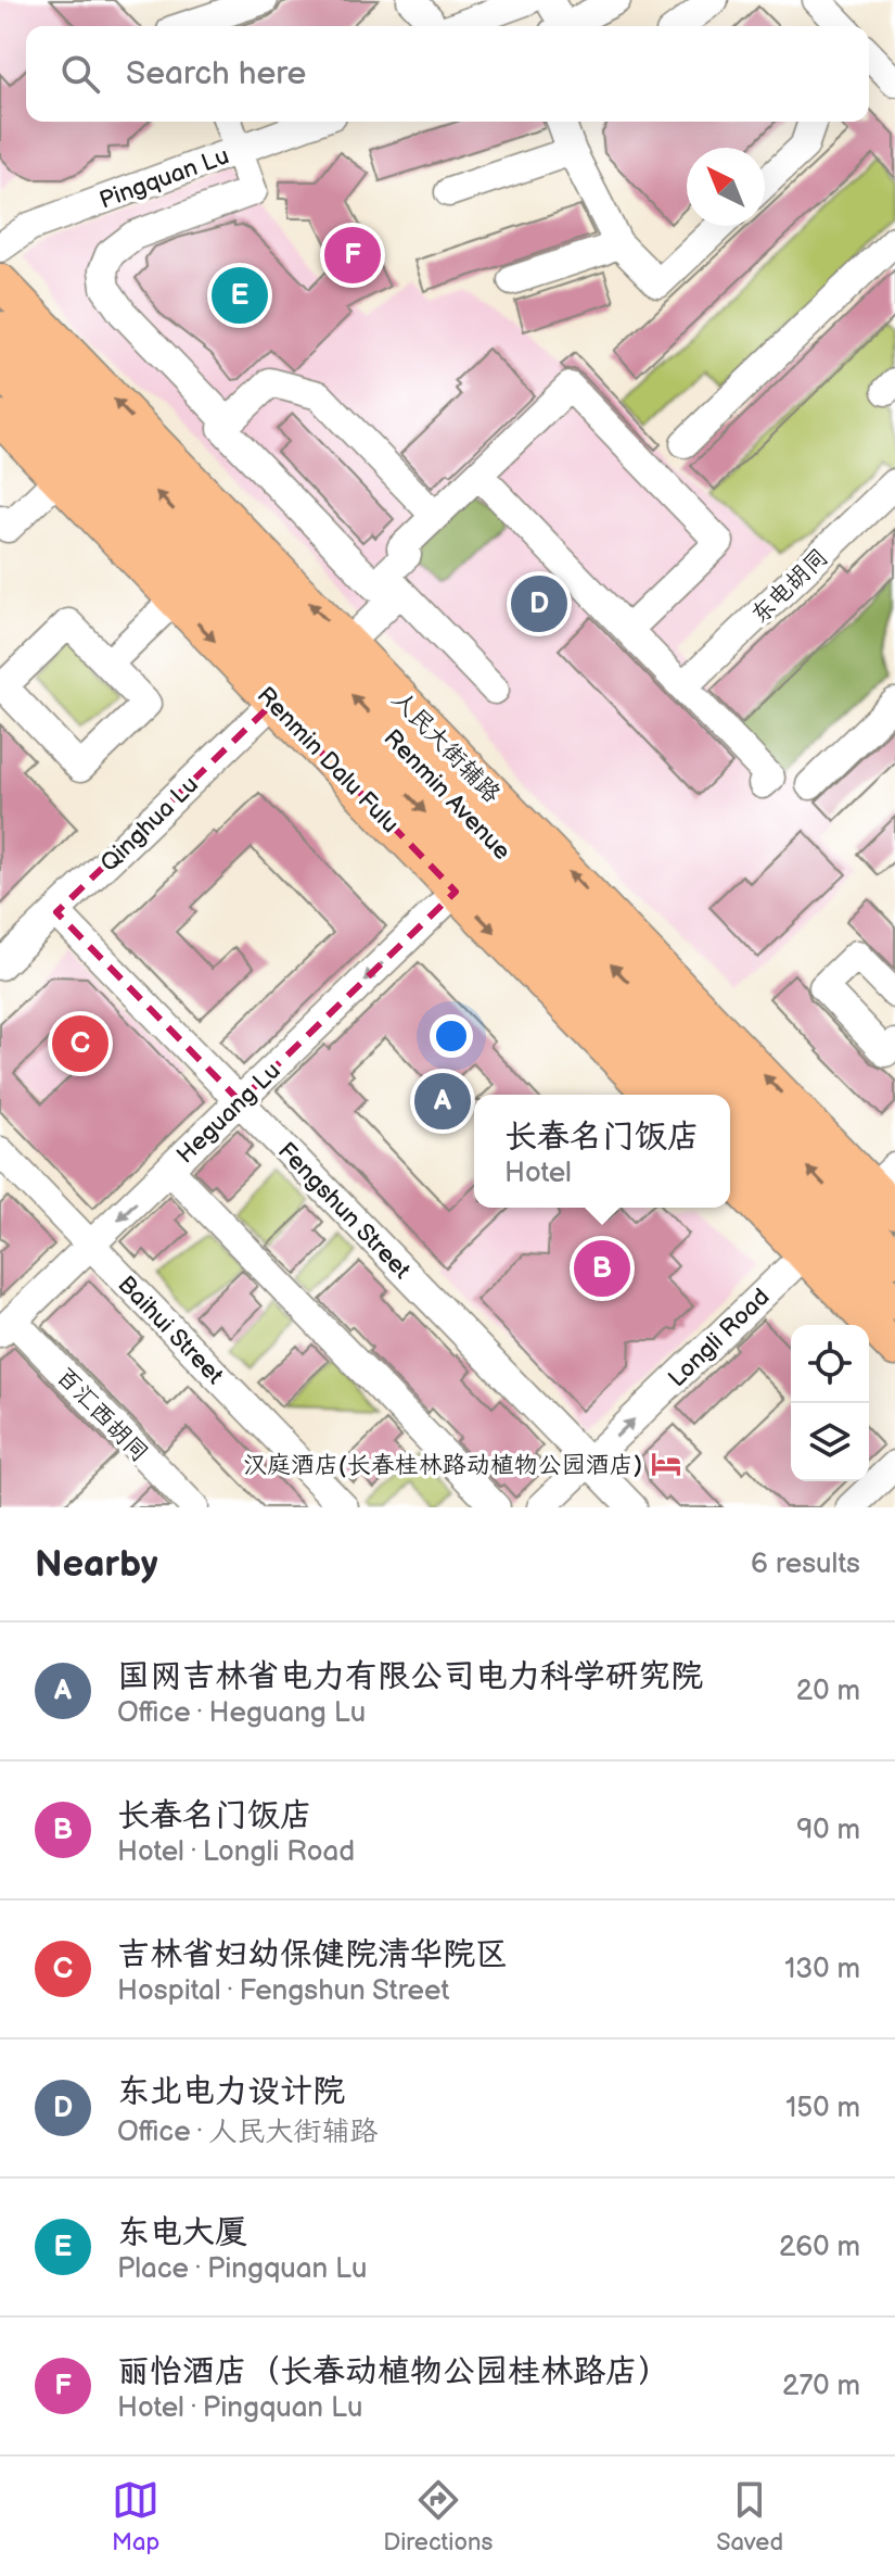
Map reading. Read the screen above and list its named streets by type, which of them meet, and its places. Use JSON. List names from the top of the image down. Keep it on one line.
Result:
{"streets":{"main road":["人民大街辅路","Renmin Dalu Fulu","Renmin Avenue"],"street":["Pingquan Lu","东电胡同","Qinghua Lu","Heguang Lu","Fengshun Street","Baihui Street","Longli Road","百汇西胡同"]},"crossings":[["人民大街辅路","Renmin Avenue"],["人民大街辅路","Longli Road"],["Renmin Dalu Fulu","Renmin Avenue"],["Renmin Dalu Fulu","Qinghua Lu"],["Renmin Dalu Fulu","Heguang Lu"],["Renmin Avenue","Qinghua Lu"],["Renmin Avenue","Longli Road"],["Qinghua Lu","Fengshun Street"],["Heguang Lu","Fengshun Street"],["Heguang Lu","Baihui Street"],["Heguang Lu","百汇西胡同"],["Fengshun Street","Longli Road"]],"one_way":["人民大街辅路","Renmin Dalu Fulu","Heguang Lu","Longli Road"],"places":{"hotel":["汉庭酒店(长春桂林路动植物公园酒店)"]},"north":"top left","page":{"search":"Search here","pins":["F","E","D","C","A","B"],"popup":["长春名门饭店","Hotel"],"heading":["Nearby","6 results"],"list":[{"mark":"A","name":"国网吉林省电力有限公司电力科学研究院","note":"Office · Heguang Lu","value":"20 m"},{"mark":"B","name":"长春名门饭店","note":"Hotel · Longli Road","value":"90 m"},{"mark":"C","name":"吉林省妇幼保健院清华院区","note":"Hospital · Fengshun Street","value":"130 m"},{"mark":"D","name":"东北电力设计院","note":"Office · 人民大街辅路","value":"150 m"},{"mark":"E","name":"东电大厦","note":"Place · Pingquan Lu","value":"260 m"},{"mark":"F","name":"丽怡酒店（长春动植物公园桂林路店）","note":"Hotel · Pingquan Lu","value":"270 m"}],"nav":["Map","Directions","Saved"]}}
